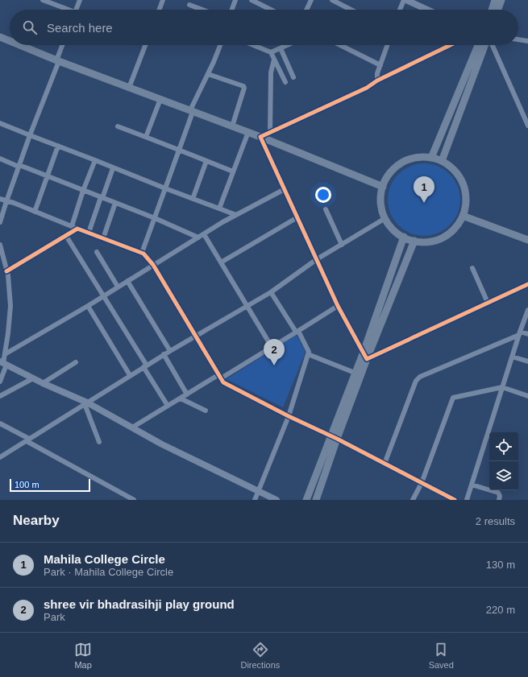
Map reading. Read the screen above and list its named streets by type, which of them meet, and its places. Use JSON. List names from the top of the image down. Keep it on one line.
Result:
{"scale_bar":"100 m","page":{"search":"Search here","pins":["1","2"],"scale":"100 m","heading":["Nearby","2 results"],"list":[{"mark":"1","name":"Mahila College Circle","note":"Park · Mahila College Circle","value":"130 m"},{"mark":"2","name":"shree vir bhadrasihji play ground","note":"Park","value":"220 m"}],"nav":["Map","Directions","Saved"]}}
